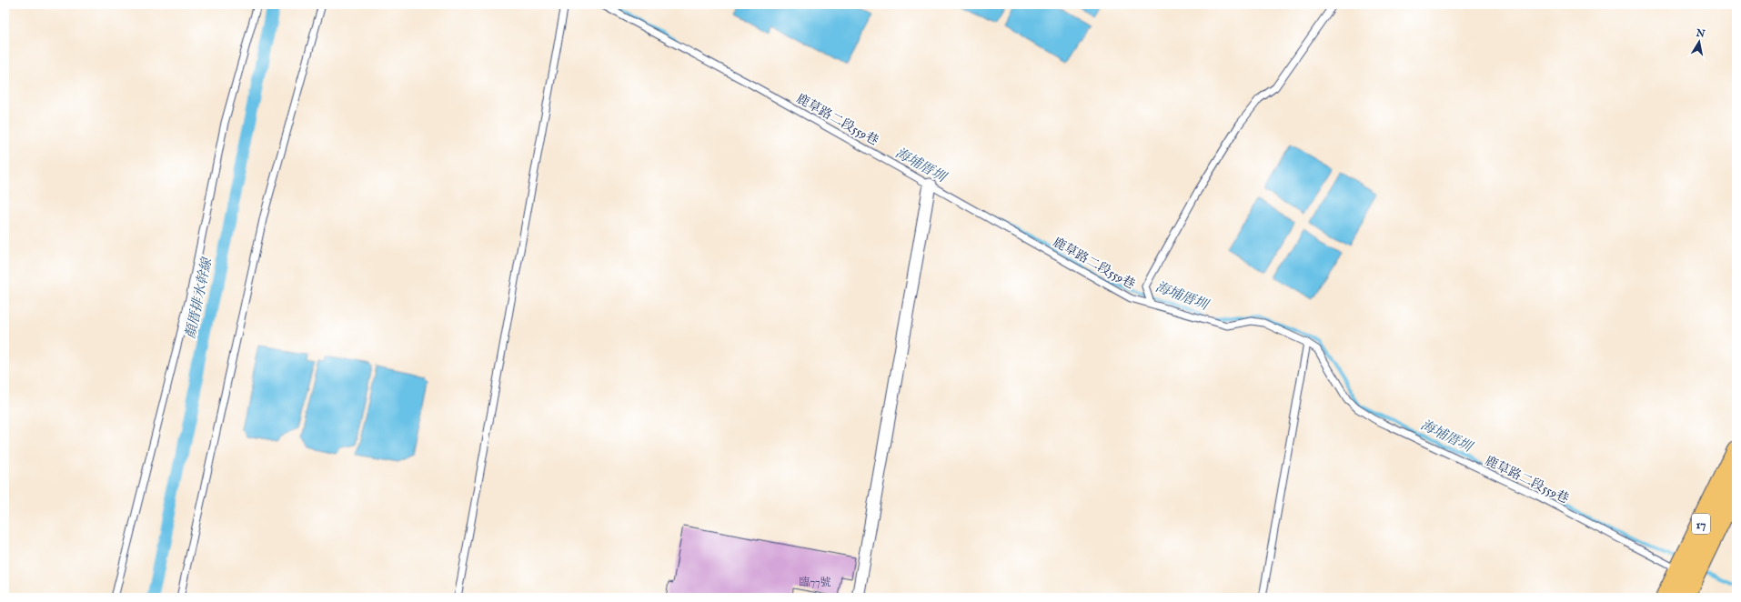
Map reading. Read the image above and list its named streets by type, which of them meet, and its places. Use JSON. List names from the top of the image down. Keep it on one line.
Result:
{"streets":{"main road":["17"],"lane":["鹿草路二段559巷"]},"crossings":[["鹿草路二段559巷","17"]],"water":["海埔厝圳","顏厝排水幹線"],"house_numbers":["臨77號"],"north":"top"}
